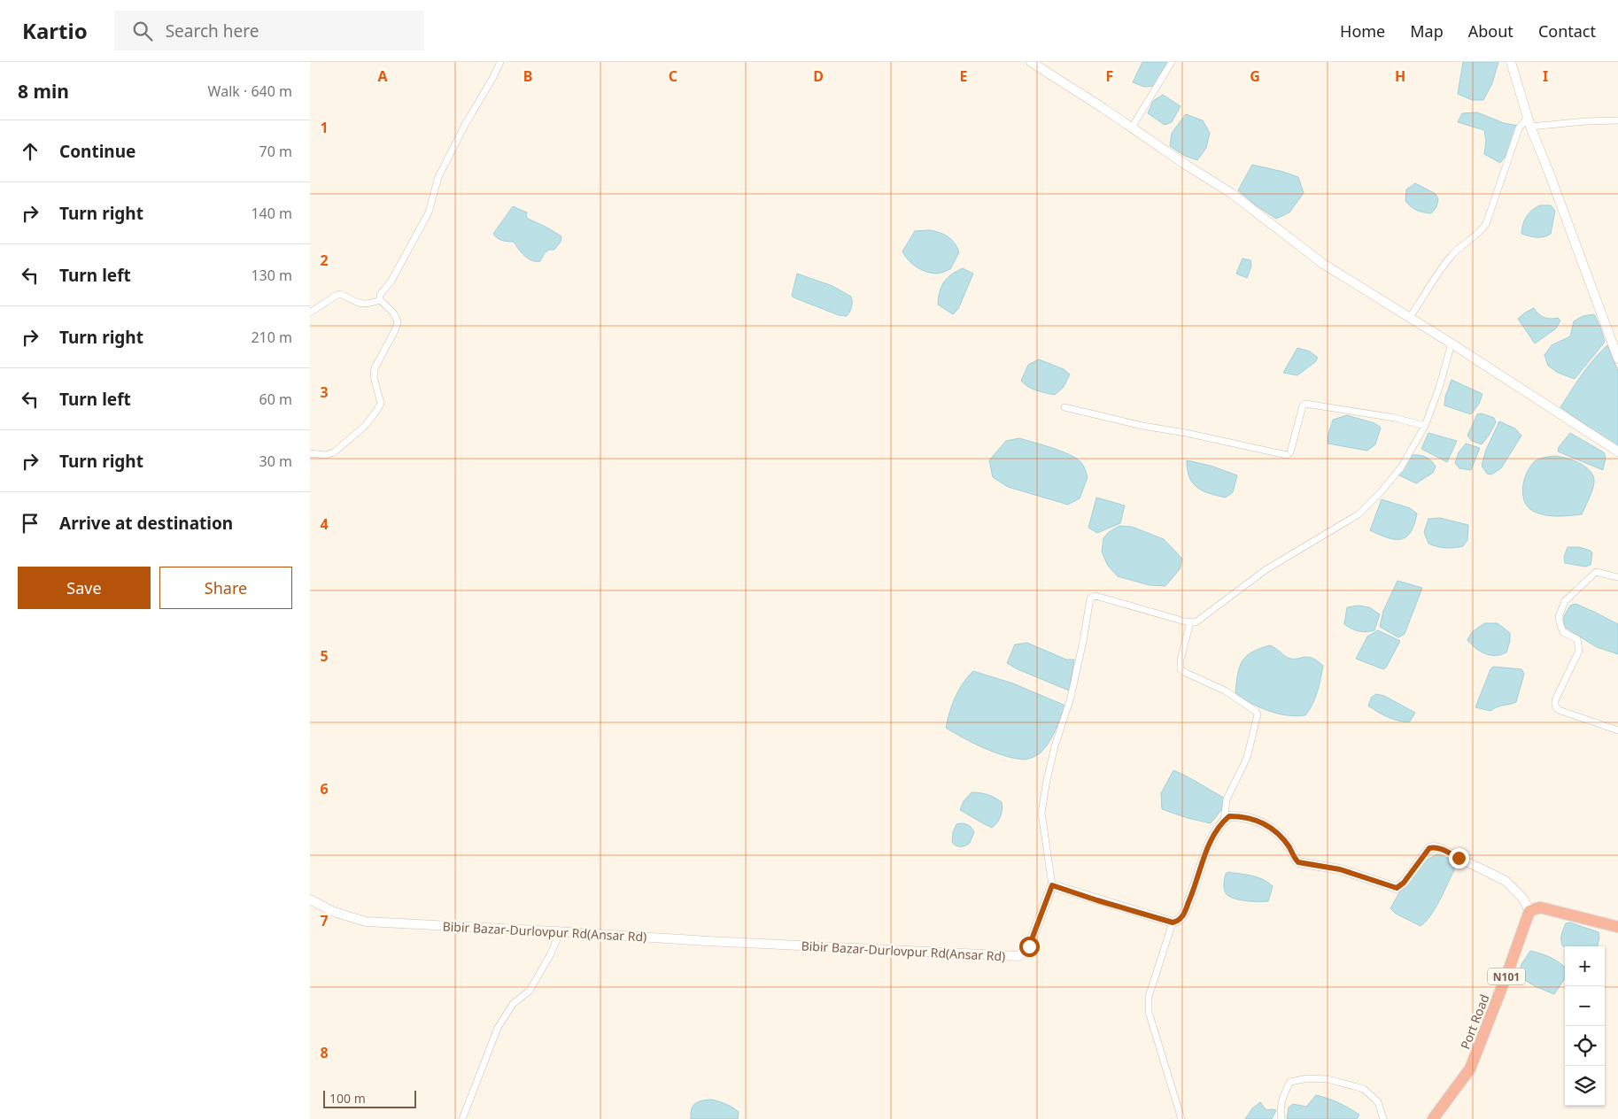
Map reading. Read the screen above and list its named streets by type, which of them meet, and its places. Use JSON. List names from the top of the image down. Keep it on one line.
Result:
{"streets":{"highway":["N101","Port Road"],"street":["Bibir Bazar-Durlovpur Rd(Ansar Rd)"]},"scale_bar":"100 m","page":{"header":"Kartio","search":"Search here","nav":["Home","Map","About","Contact"],"heading":["8 min","Walk · 640 m"],"list":[["Continue","70 m"],["Turn right","140 m"],["Turn left","130 m"],["Turn right","210 m"],["Turn left","60 m"],["Turn right","30 m"],"Arrive at destination"],"buttons":["Save","Share"],"map_buttons":["+","−"],"scale":"100 m"},"grid":{"columns":["A","B","C","D","E","F","G","H","I"],"rows":["1","2","3","4","5","6","7","8"]}}
